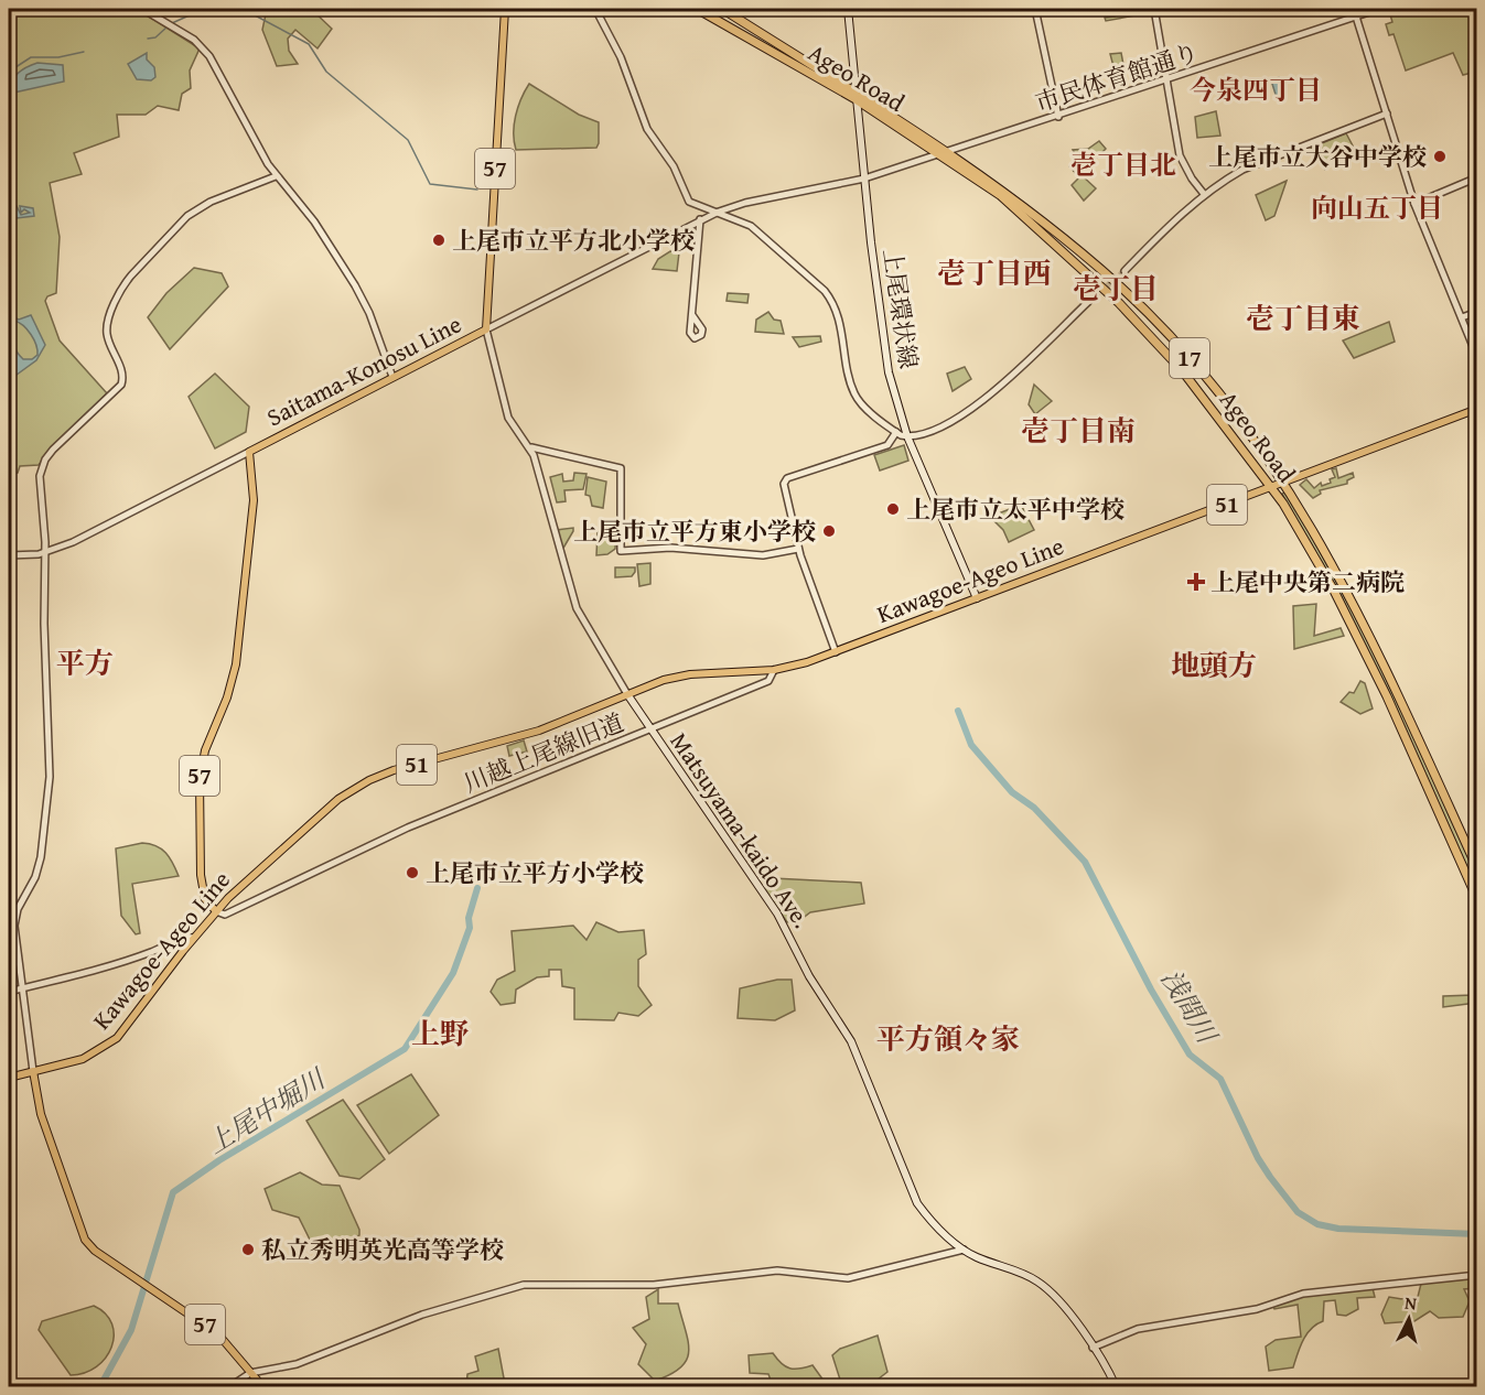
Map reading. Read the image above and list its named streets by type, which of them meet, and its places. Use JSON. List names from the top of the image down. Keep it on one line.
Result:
{"streets":{"highway":["Ageo Road","17"],"main road":["57","上尾環状線","Saitama-Konosu Line","51","Kawagoe-Ageo Line","Matsuyama-kaido Ave."],"street":["市民体育館通り","川越上尾線旧道"]},"crossings":[["Ageo Road","市民体育館通り"],["Ageo Road","上尾環状線"],["Ageo Road","Kawagoe-Ageo Line"],["市民体育館通り","上尾環状線"],["市民体育館通り","Saitama-Konosu Line"],["57","Saitama-Konosu Line"],["57","Kawagoe-Ageo Line"],["57","川越上尾線旧道"],["上尾環状線","Kawagoe-Ageo Line"],["Kawagoe-Ageo Line","川越上尾線旧道"],["Kawagoe-Ageo Line","Matsuyama-kaido Ave."],["川越上尾線旧道","Matsuyama-kaido Ave."]],"districts":["今泉四丁目","壱丁目北","向山五丁目","壱丁目西","壱丁目","壱丁目東","壱丁目南","平方","地頭方","上野","平方領々家"],"water":["浅間川","上尾中堀川"],"places":{"other":["上尾市立大谷中学校","上尾市立平方北小学校","上尾市立太平中学校","上尾市立平方東小学校","上尾市立平方小学校","私立秀明英光高等学校"],"health":["上尾中央第二病院"]},"north":"top"}
